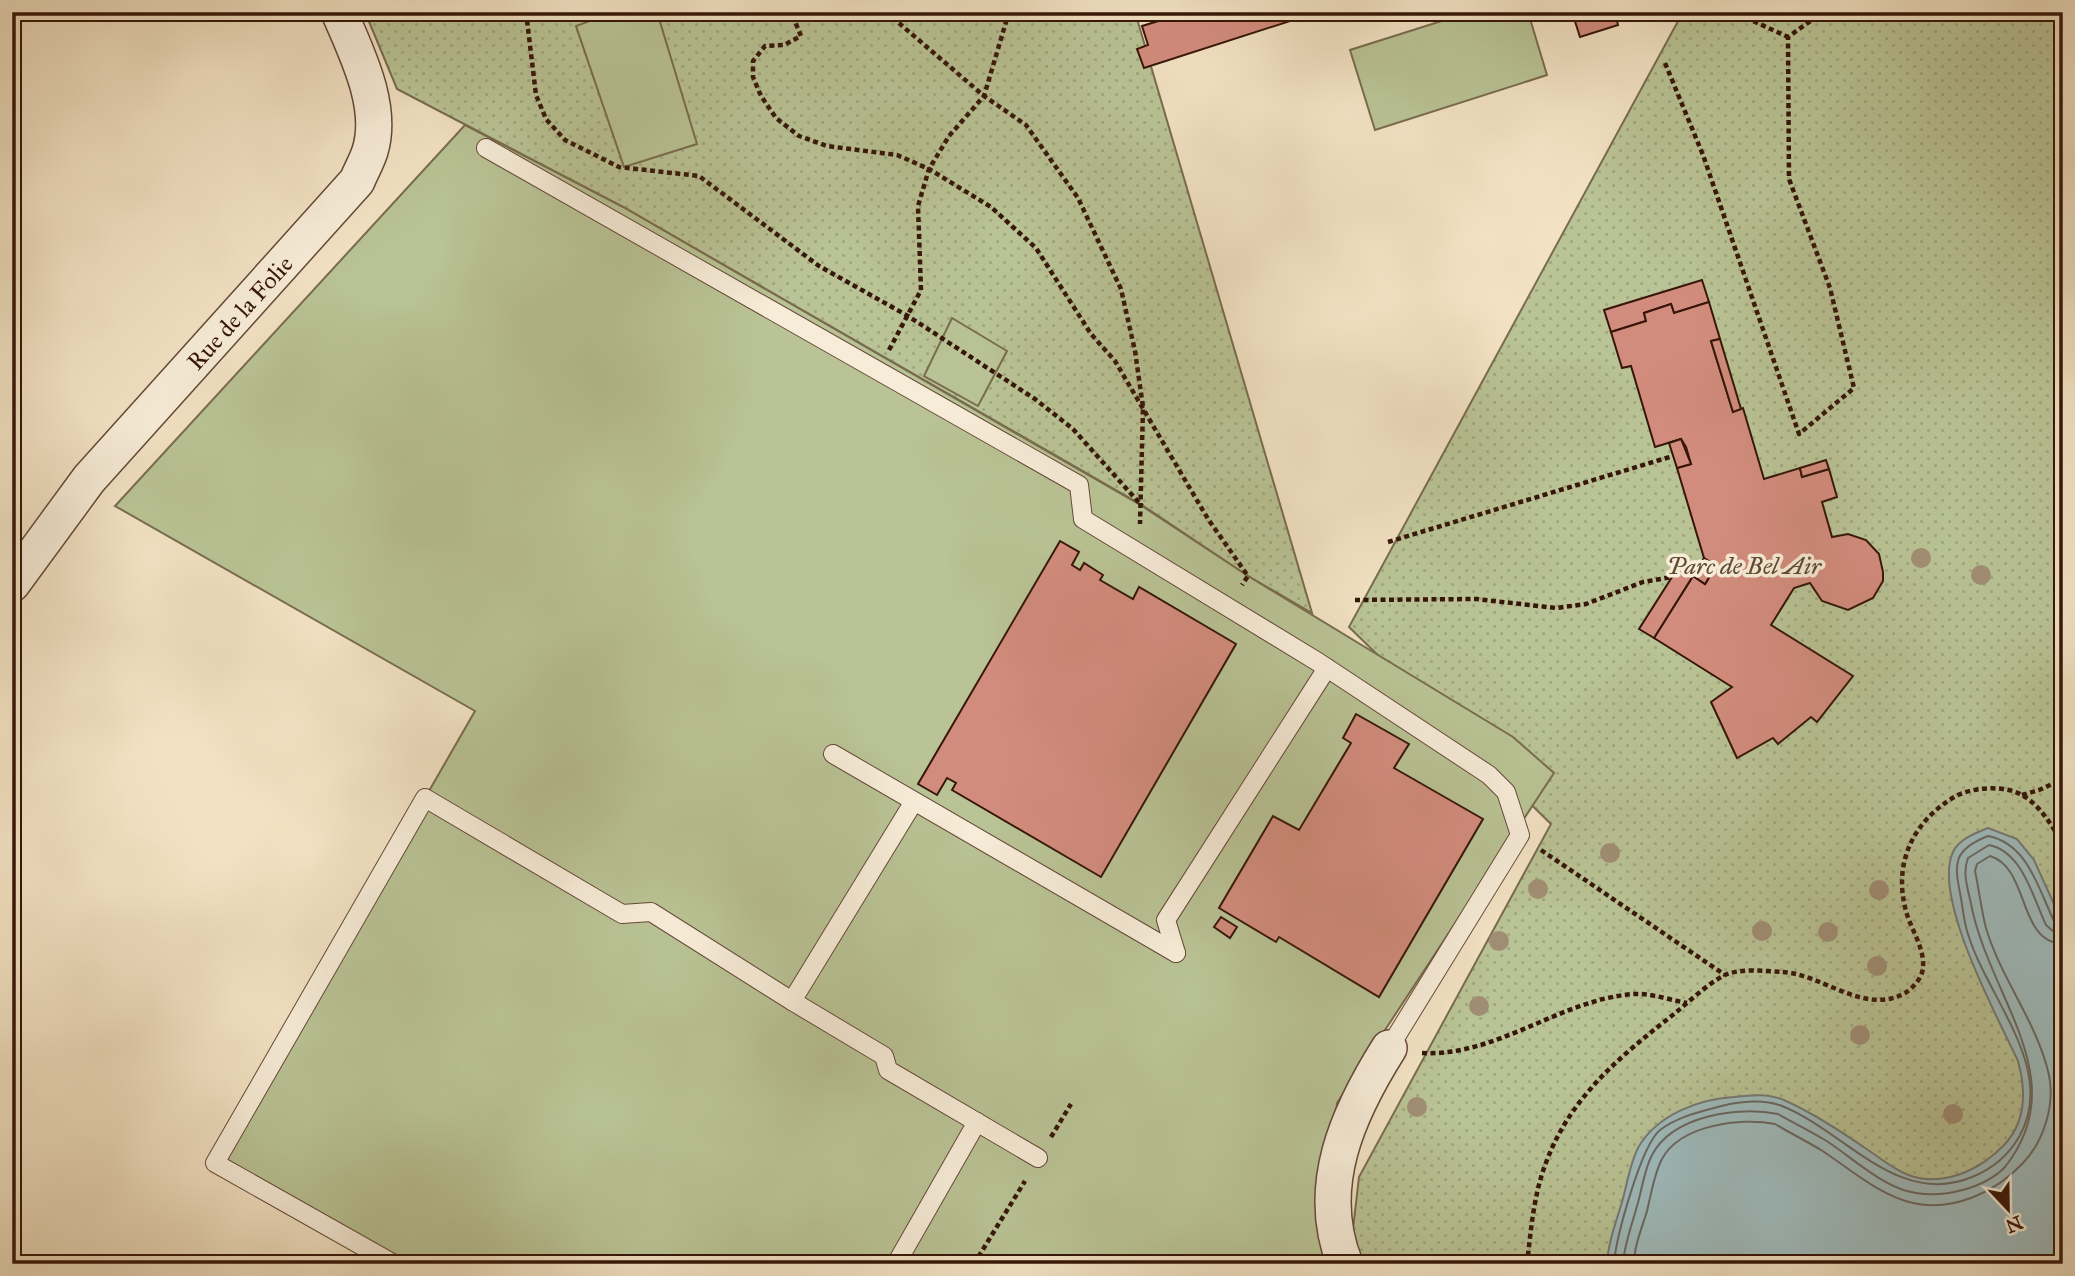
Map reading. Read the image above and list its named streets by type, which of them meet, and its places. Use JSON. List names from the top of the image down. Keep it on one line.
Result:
{"streets":{"street":["Rue de la Folie"]},"parks":["Parc de Bel Air"],"north":"bottom"}
